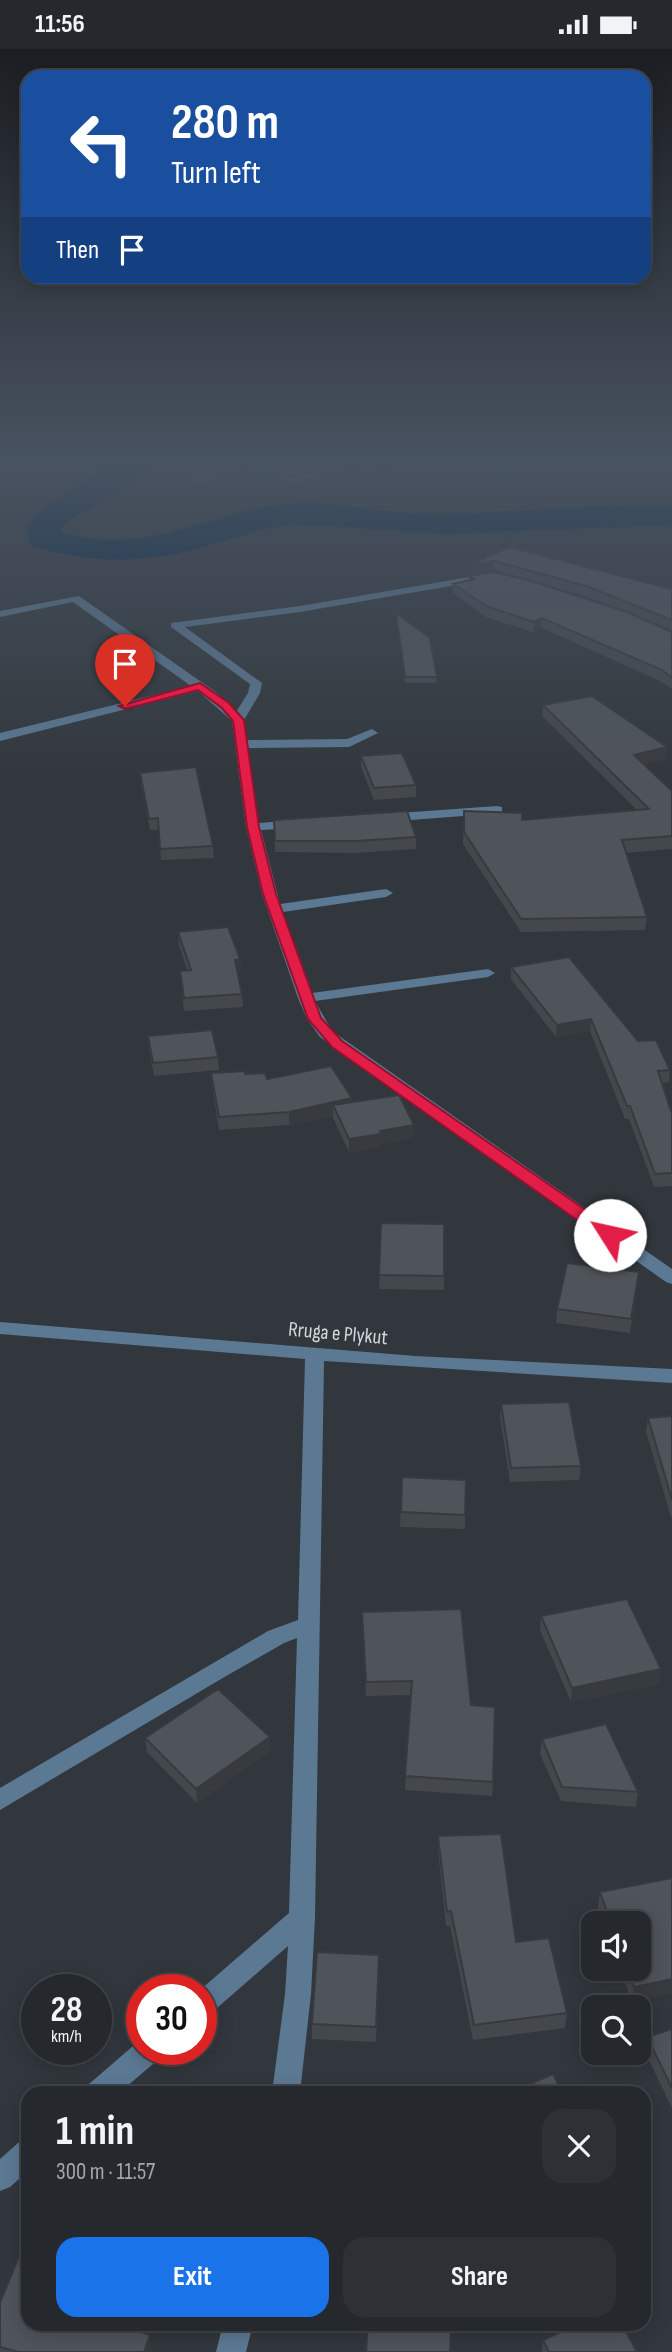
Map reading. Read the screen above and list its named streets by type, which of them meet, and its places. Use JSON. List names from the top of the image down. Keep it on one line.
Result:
{"streets":{"street":["Rruga e Plykut"]},"page":{"status":"11:56","turn":["280 m","Turn left"],"then":"Then","speed":"28 km/h","limit":"30","heading":["1 min","300 m · 11:57"],"buttons":["Exit","Share"]}}
